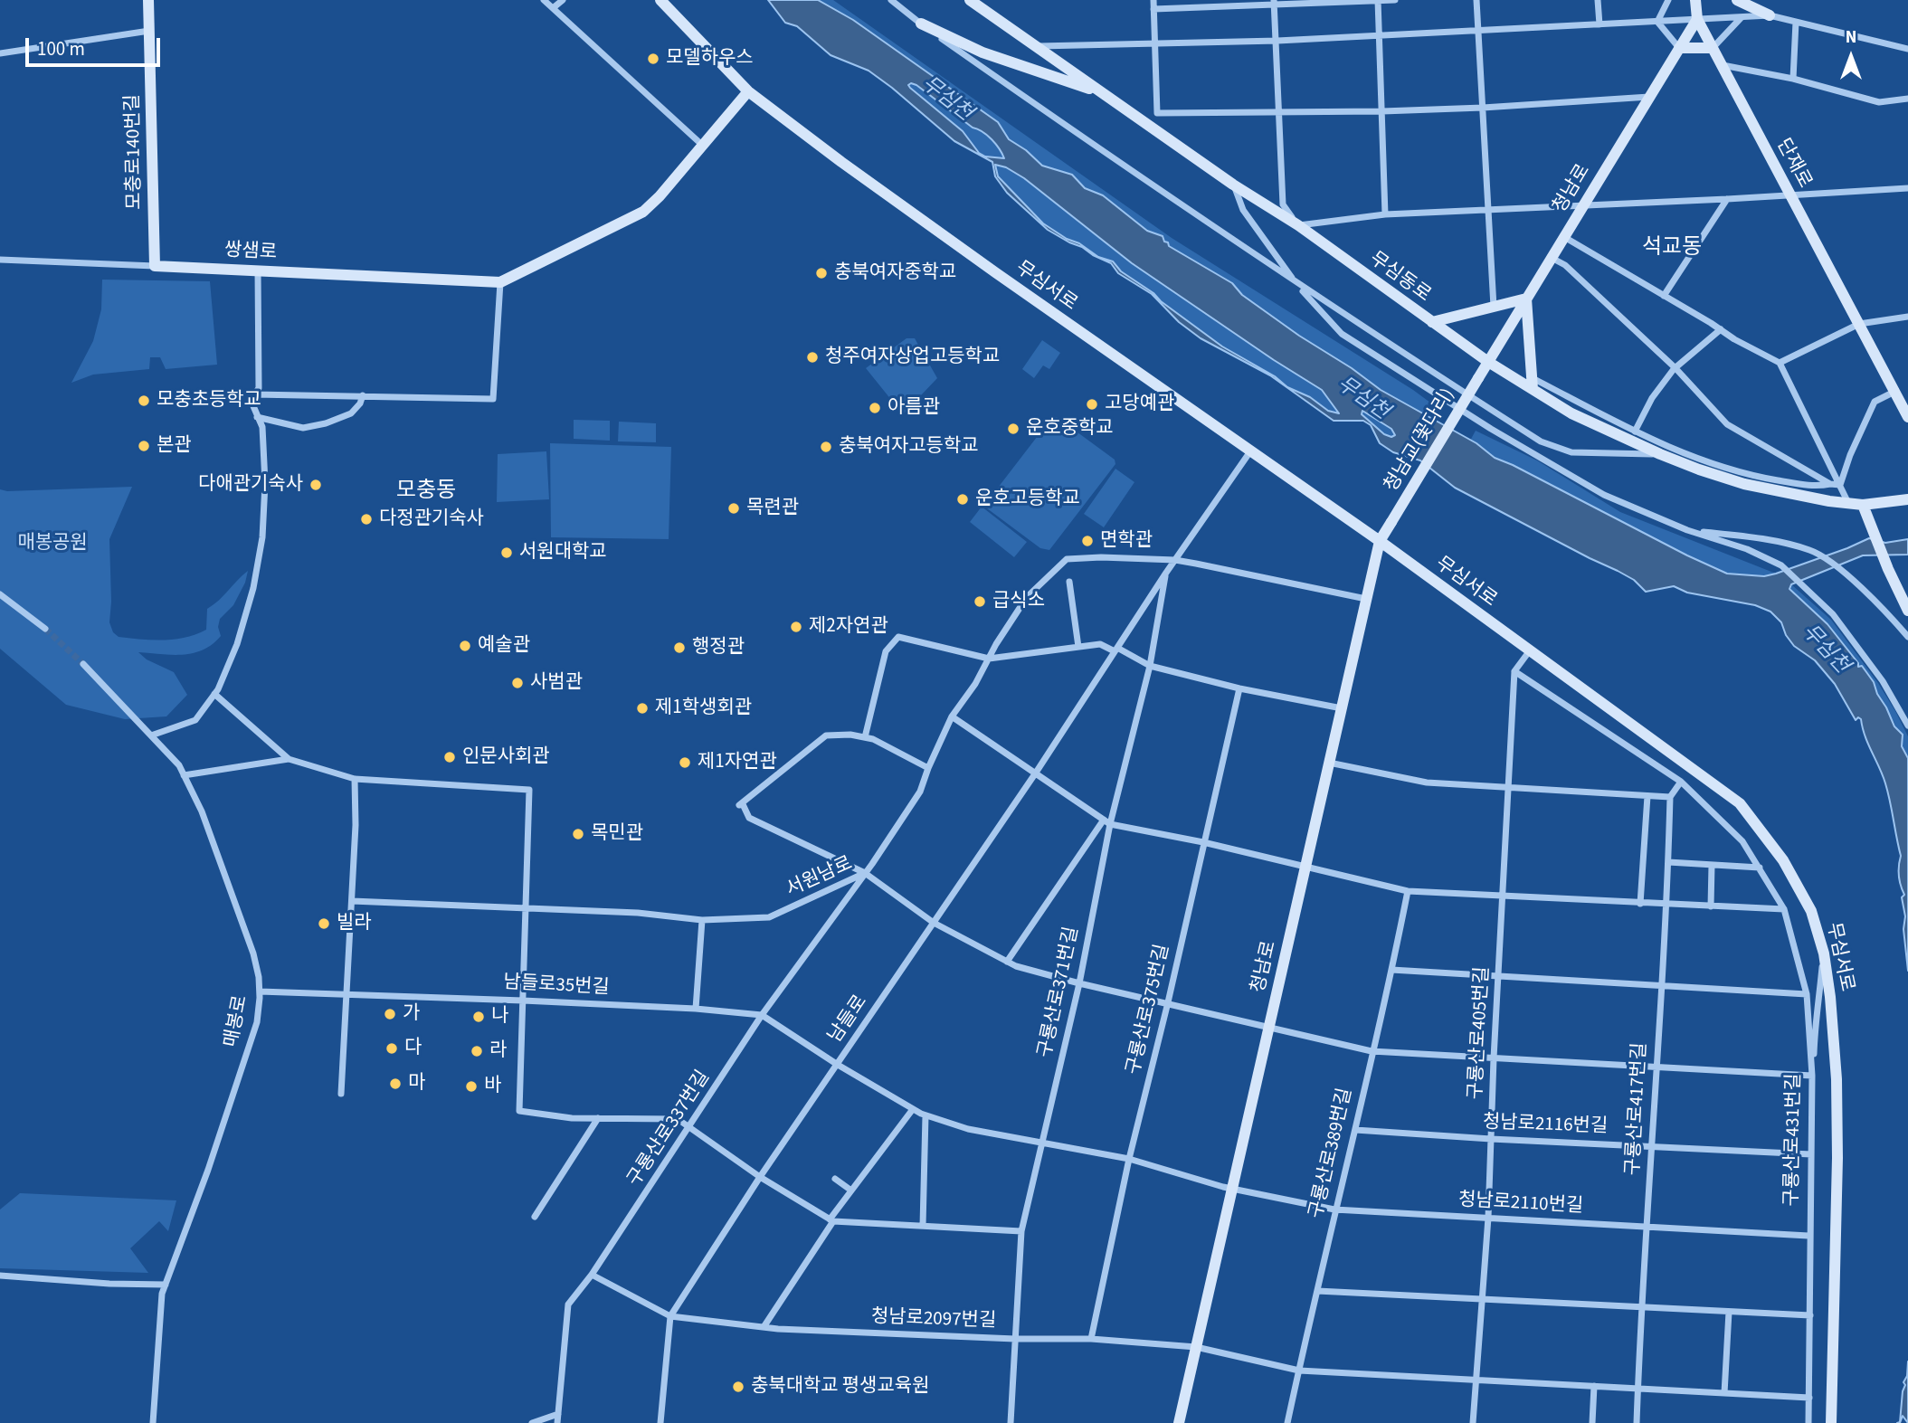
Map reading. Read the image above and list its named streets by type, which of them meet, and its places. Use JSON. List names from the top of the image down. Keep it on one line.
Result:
{"streets":{"street":["모충로140번길","단재로","청남로","쌍샘로","무심동로","무심서로","청남교(꽃다리)","서원남로","남들로35번길","구룡산로371번길","구룡산로375번길","남들로","매봉로","구룡산로405번길","구룡산로417번길","청남로2116번길","구룡산로337번길","구룡산로431번길","구룡산로389번길","청남로2110번길","청남로2097번길"]},"crossings":[["모충로140번길","쌍샘로"],["단재로","청남로"],["청남로","무심동로"],["청남로","무심서로"],["청남로","청남교(꽃다리)"],["청남로","서원남로"],["청남로","구룡산로337번길"],["청남로","청남로2110번길"],["청남로","청남로2097번길"],["쌍샘로","무심서로"],["무심서로","남들로"],["서원남로","구룡산로371번길"],["서원남로","구룡산로375번길"],["서원남로","남들로"],["서원남로","구룡산로405번길"],["서원남로","구룡산로417번길"],["서원남로","구룡산로337번길"],["서원남로","구룡산로431번길"],["서원남로","구룡산로389번길"],["남들로35번길","구룡산로371번길"],["남들로35번길","남들로"],["남들로35번길","매봉로"],["남들로35번길","구룡산로337번길"],["남들로35번길","청남로2110번길"],["구룡산로371번길","남들로"],["구룡산로371번길","청남로2110번길"],["구룡산로371번길","청남로2097번길"],["구룡산로375번길","청남로2110번길"],["구룡산로375번길","청남로2097번길"],["남들로","구룡산로337번길"],["남들로","청남로2097번길"],["구룡산로405번길","청남로2116번길"],["구룡산로405번길","구룡산로431번길"],["구룡산로405번길","청남로2110번길"],["구룡산로405번길","청남로2097번길"],["구룡산로417번길","청남로2116번길"],["구룡산로417번길","청남로2110번길"],["구룡산로417번길","청남로2097번길"],["청남로2116번길","구룡산로431번길"],["청남로2116번길","구룡산로389번길"],["구룡산로431번길","청남로2110번길"],["구룡산로431번길","청남로2097번길"],["구룡산로389번길","청남로2110번길"],["구룡산로389번길","청남로2097번길"]],"districts":["석교동","모충동"],"water":["무심천"],"parks":["매봉공원"],"places":["모델하우스","충북여자중학교","청주여자상업고등학교","모충초등학교","고당예관","아름관","운호중학교","본관","충북여자고등학교","다애관기숙사","운호고등학교","목련관","다정관기숙사","면학관","서원대학교","급식소","제2자연관","예술관","행정관","사범관","제1학생회관","인문사회관","제1자연관","목민관","빌라","가","나","다","라","마","바","충북대학교 평생교육원"],"scale_bar":"100 m","north":"top"}
